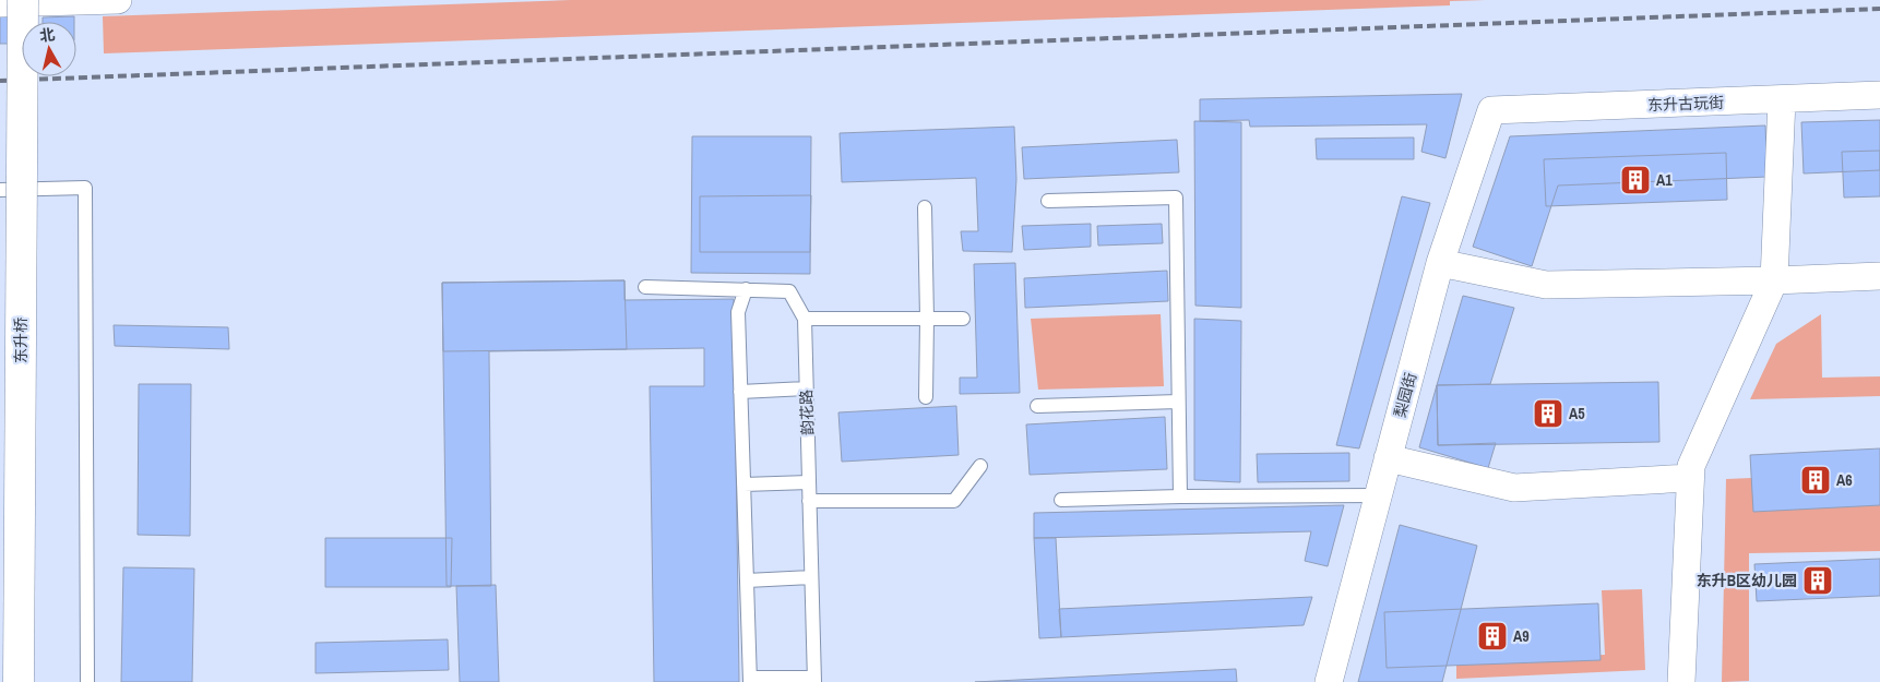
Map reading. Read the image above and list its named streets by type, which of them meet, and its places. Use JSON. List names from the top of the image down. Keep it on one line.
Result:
{"streets":{"highway":["东升桥"],"street":["东升古玩街","梨园街"],"lane":["韵花路"]},"crossings":[["东升古玩街","梨园街"]],"places":{"building":["A1","A5","A6","东升B区幼儿园","A9"]},"north":"top"}
